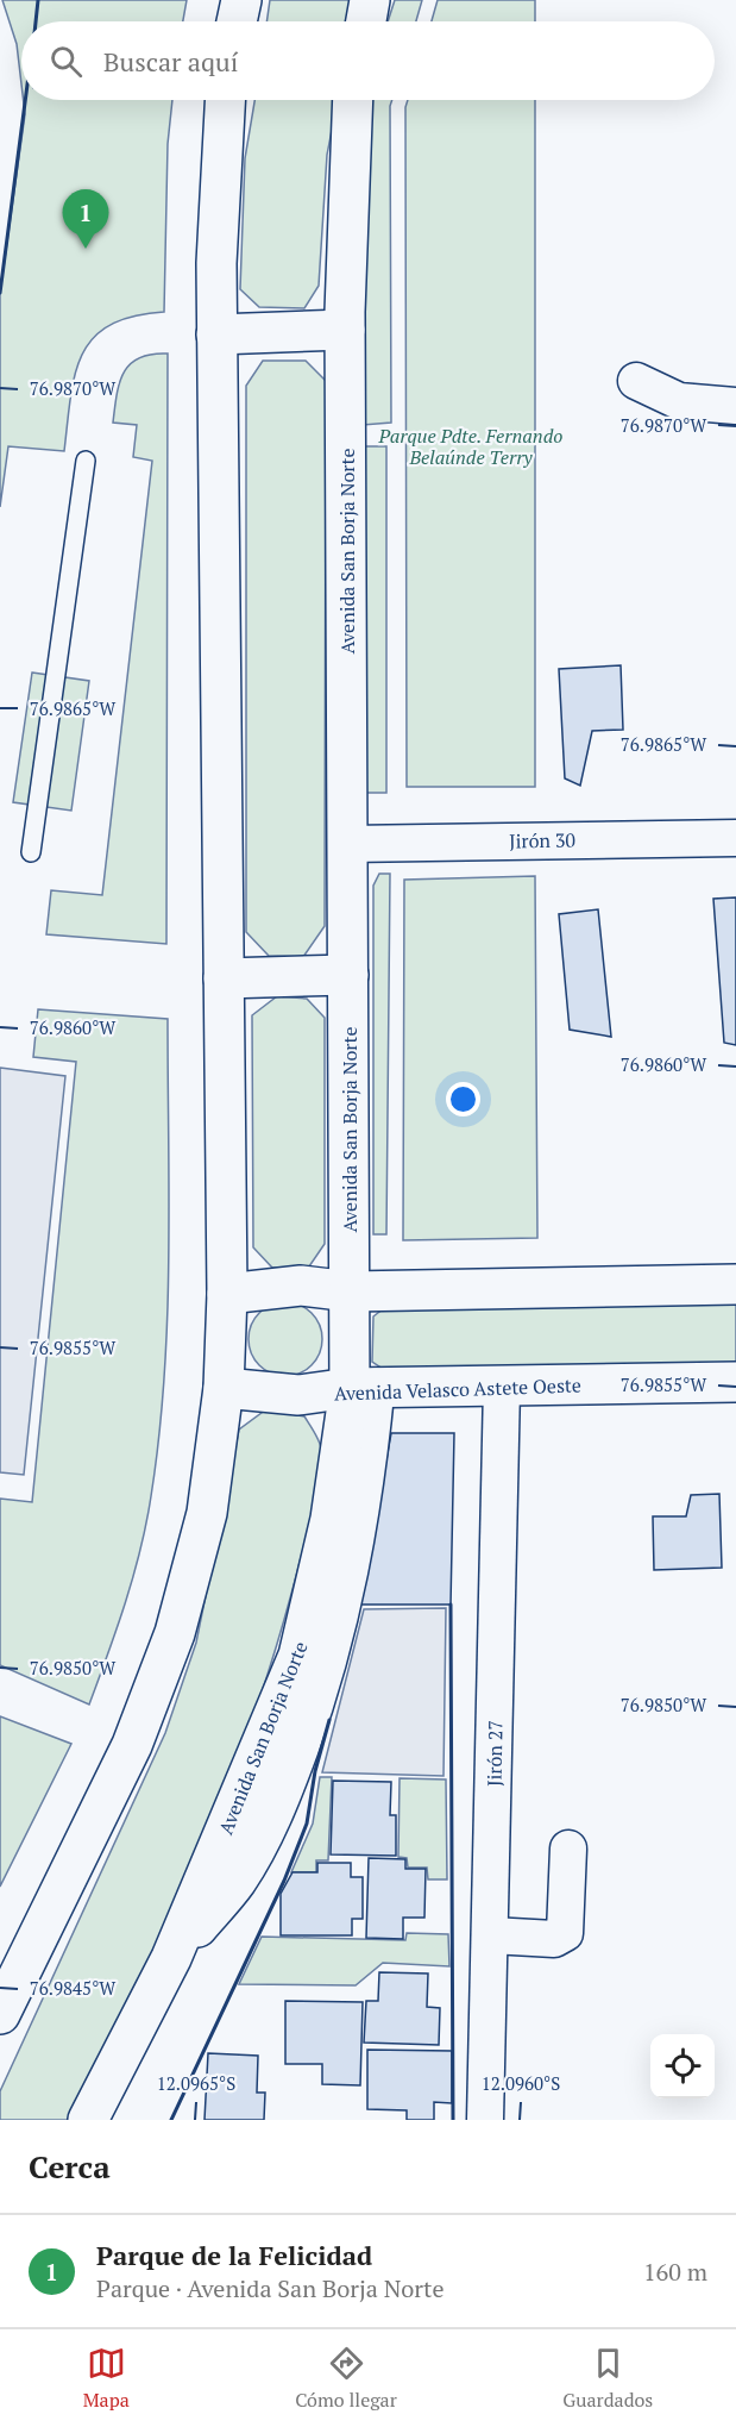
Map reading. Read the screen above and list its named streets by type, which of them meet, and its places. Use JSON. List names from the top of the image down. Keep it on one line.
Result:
{"streets":{"main road":["Avenida San Borja Norte","Avenida Velasco Astete Oeste"],"street":["Jirón 30","Jirón 27"]},"crossings":[["Avenida San Borja Norte","Jirón 30"],["Avenida San Borja Norte","Avenida Velasco Astete Oeste"],["Avenida Velasco Astete Oeste","Jirón 27"]],"parks":["Parque Pdte. Fernando Belaúnde Terry"],"page":{"search":"Buscar aquí","pins":"1","heading":"Cerca","list":[{"mark":"1","name":"Parque de la Felicidad","note":"Parque · Avenida San Borja Norte","value":"160 m"}],"nav":["Mapa","Cómo llegar","Guardados"]},"coordinates":["76.9870°W","76.9865°W","76.9860°W","76.9855°W","76.9850°W","76.9845°W","12.0965°S","12.0960°S"]}
